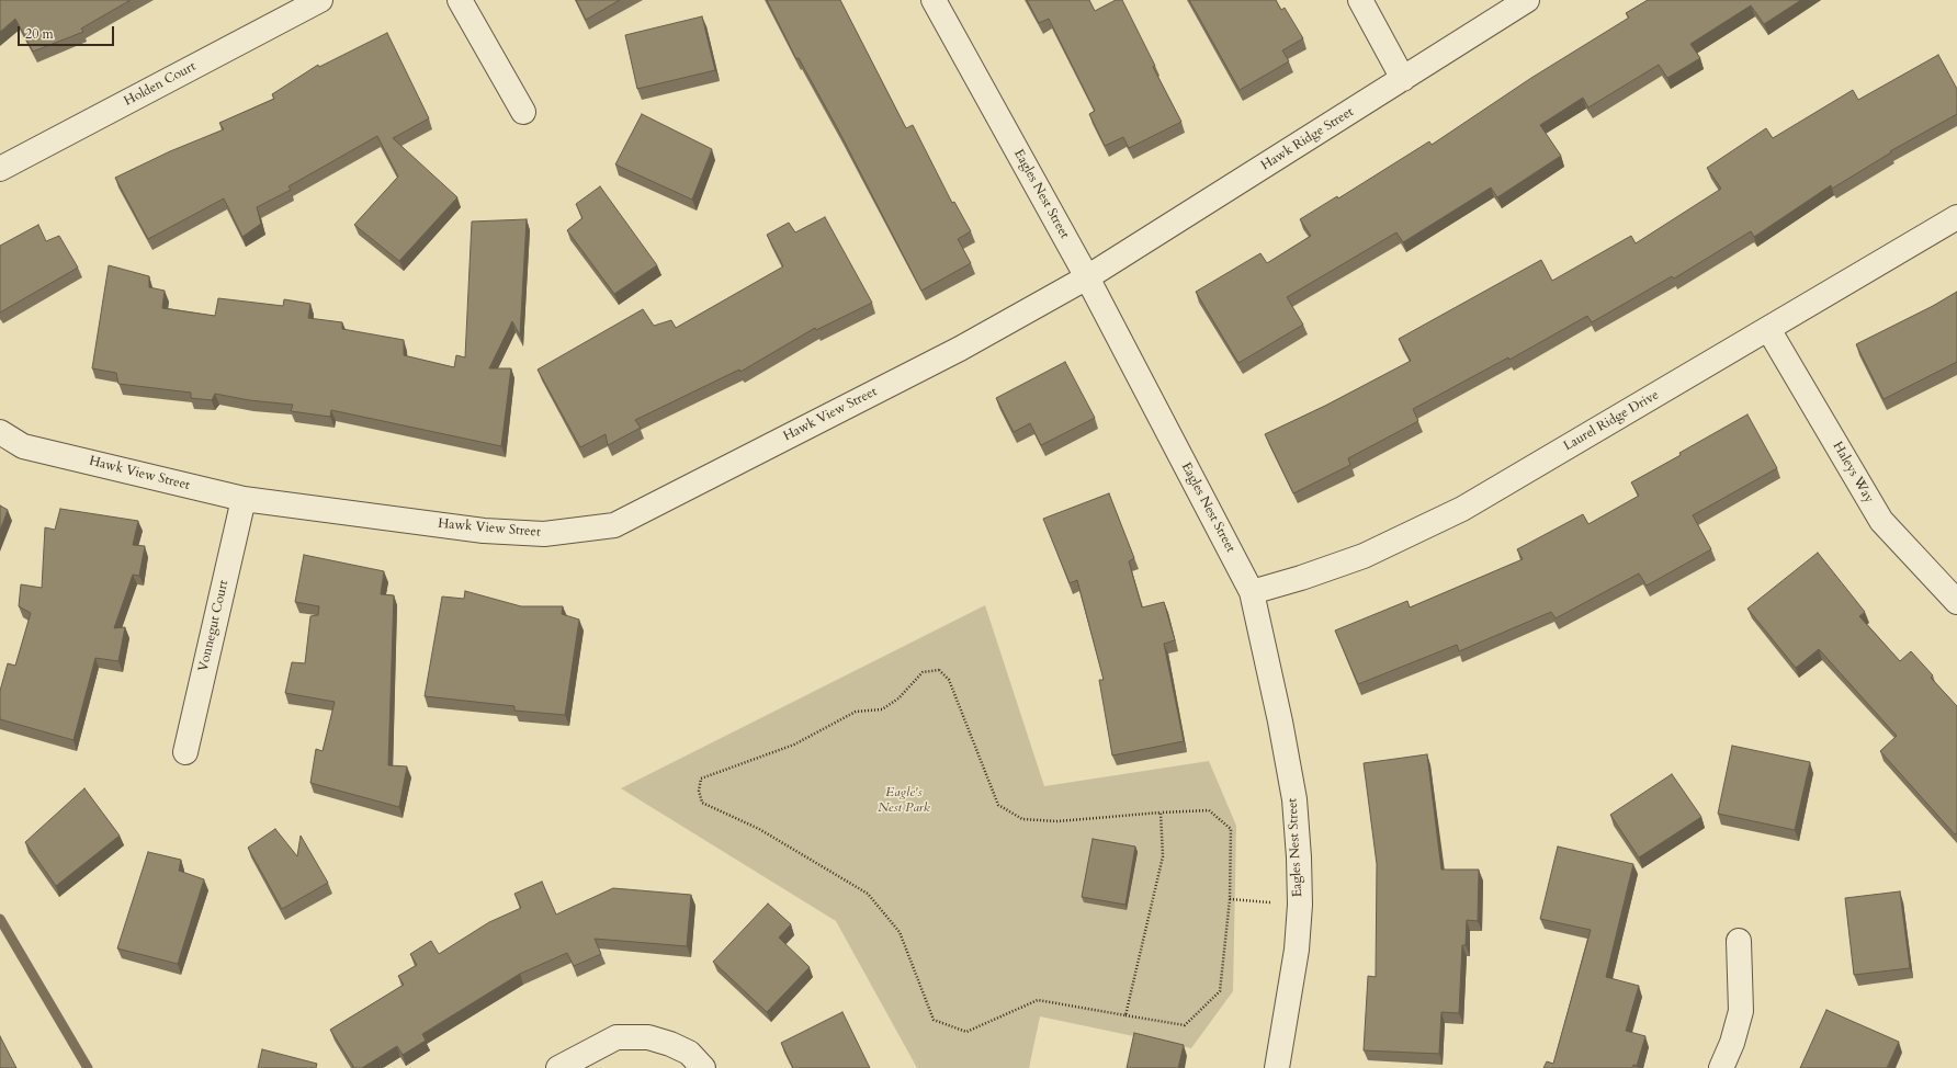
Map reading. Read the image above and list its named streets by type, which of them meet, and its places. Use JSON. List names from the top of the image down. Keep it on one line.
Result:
{"streets":{"street":["Holden Court","Hawk Ridge Street","Eagles Nest Street","Hawk View Street","Laurel Ridge Drive","Haleys Way","Vonnegut Court"]},"crossings":[["Hawk Ridge Street","Eagles Nest Street"],["Hawk Ridge Street","Hawk View Street"],["Eagles Nest Street","Hawk View Street"],["Eagles Nest Street","Laurel Ridge Drive"],["Hawk View Street","Vonnegut Court"],["Laurel Ridge Drive","Haleys Way"]],"parks":["Eagle's Nest Park"],"scale_bar":"20 m"}
